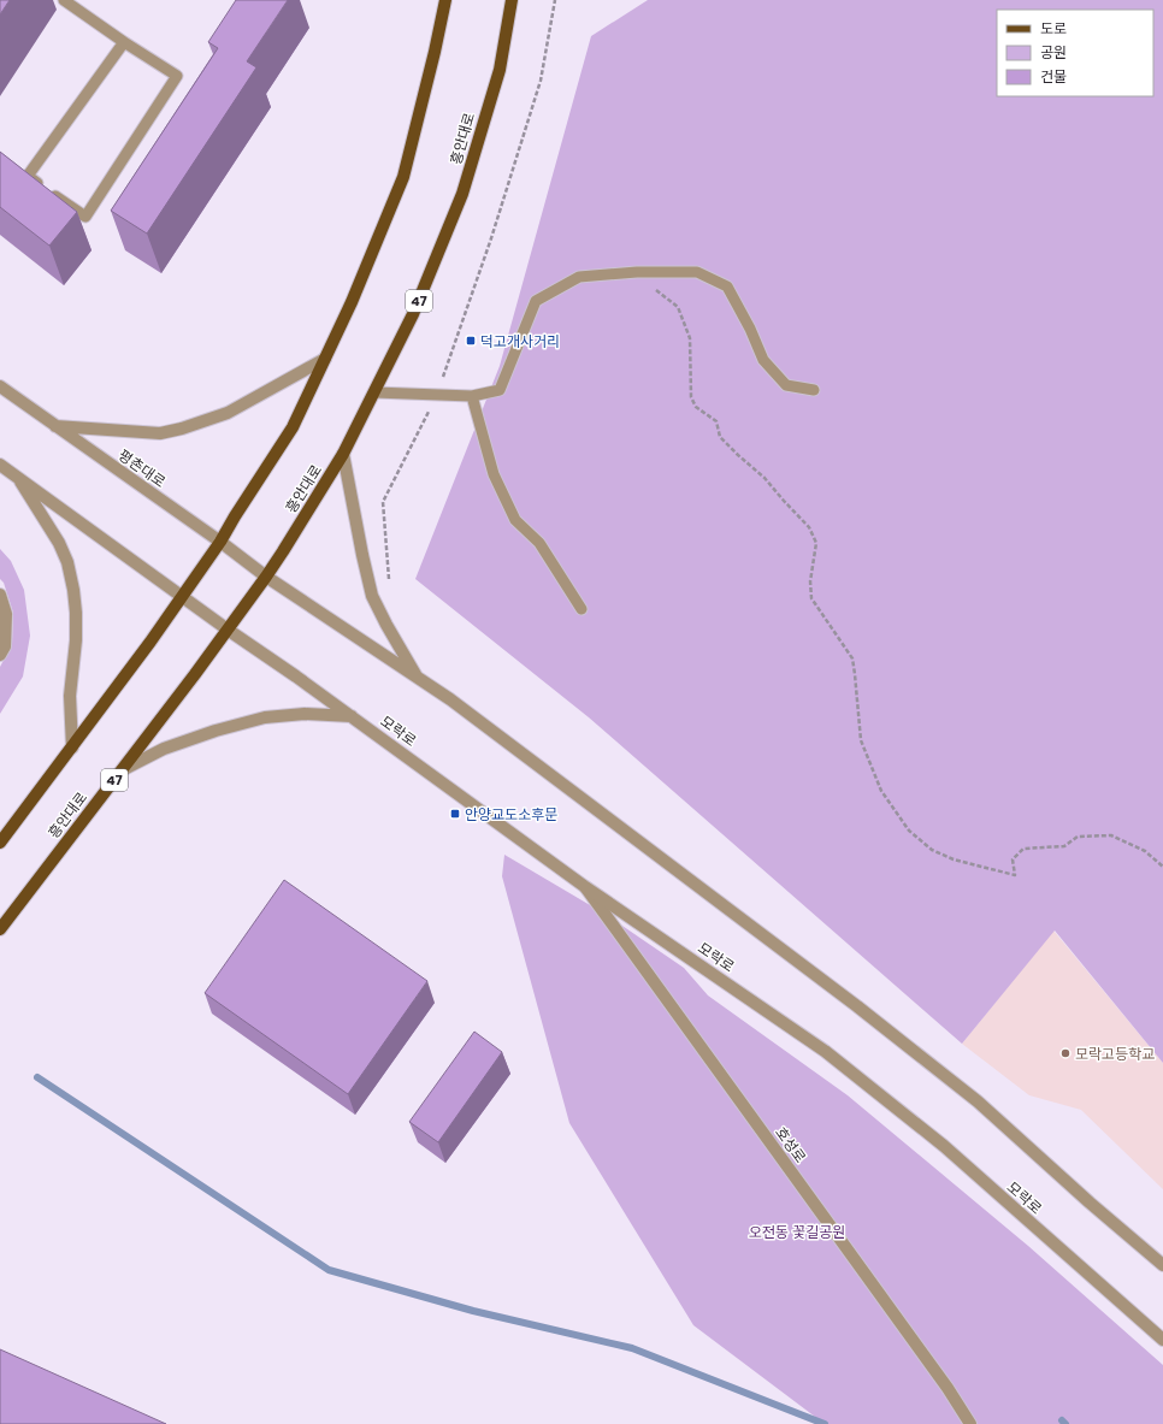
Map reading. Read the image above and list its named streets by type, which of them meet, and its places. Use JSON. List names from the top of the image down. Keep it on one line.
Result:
{"streets":{"main road":["흥안대로","47"],"street":["평촌대로","모락로","호성로"]},"crossings":[["흥안대로","평촌대로"],["흥안대로","모락로"],["모락로","호성로"]],"parks":["오전동 꽃길공원"],"places":{"transit":["덕고개사거리","안양교도소후문"],"other":["모락고등학교"]},"legend":["도로","공원","건물"]}
